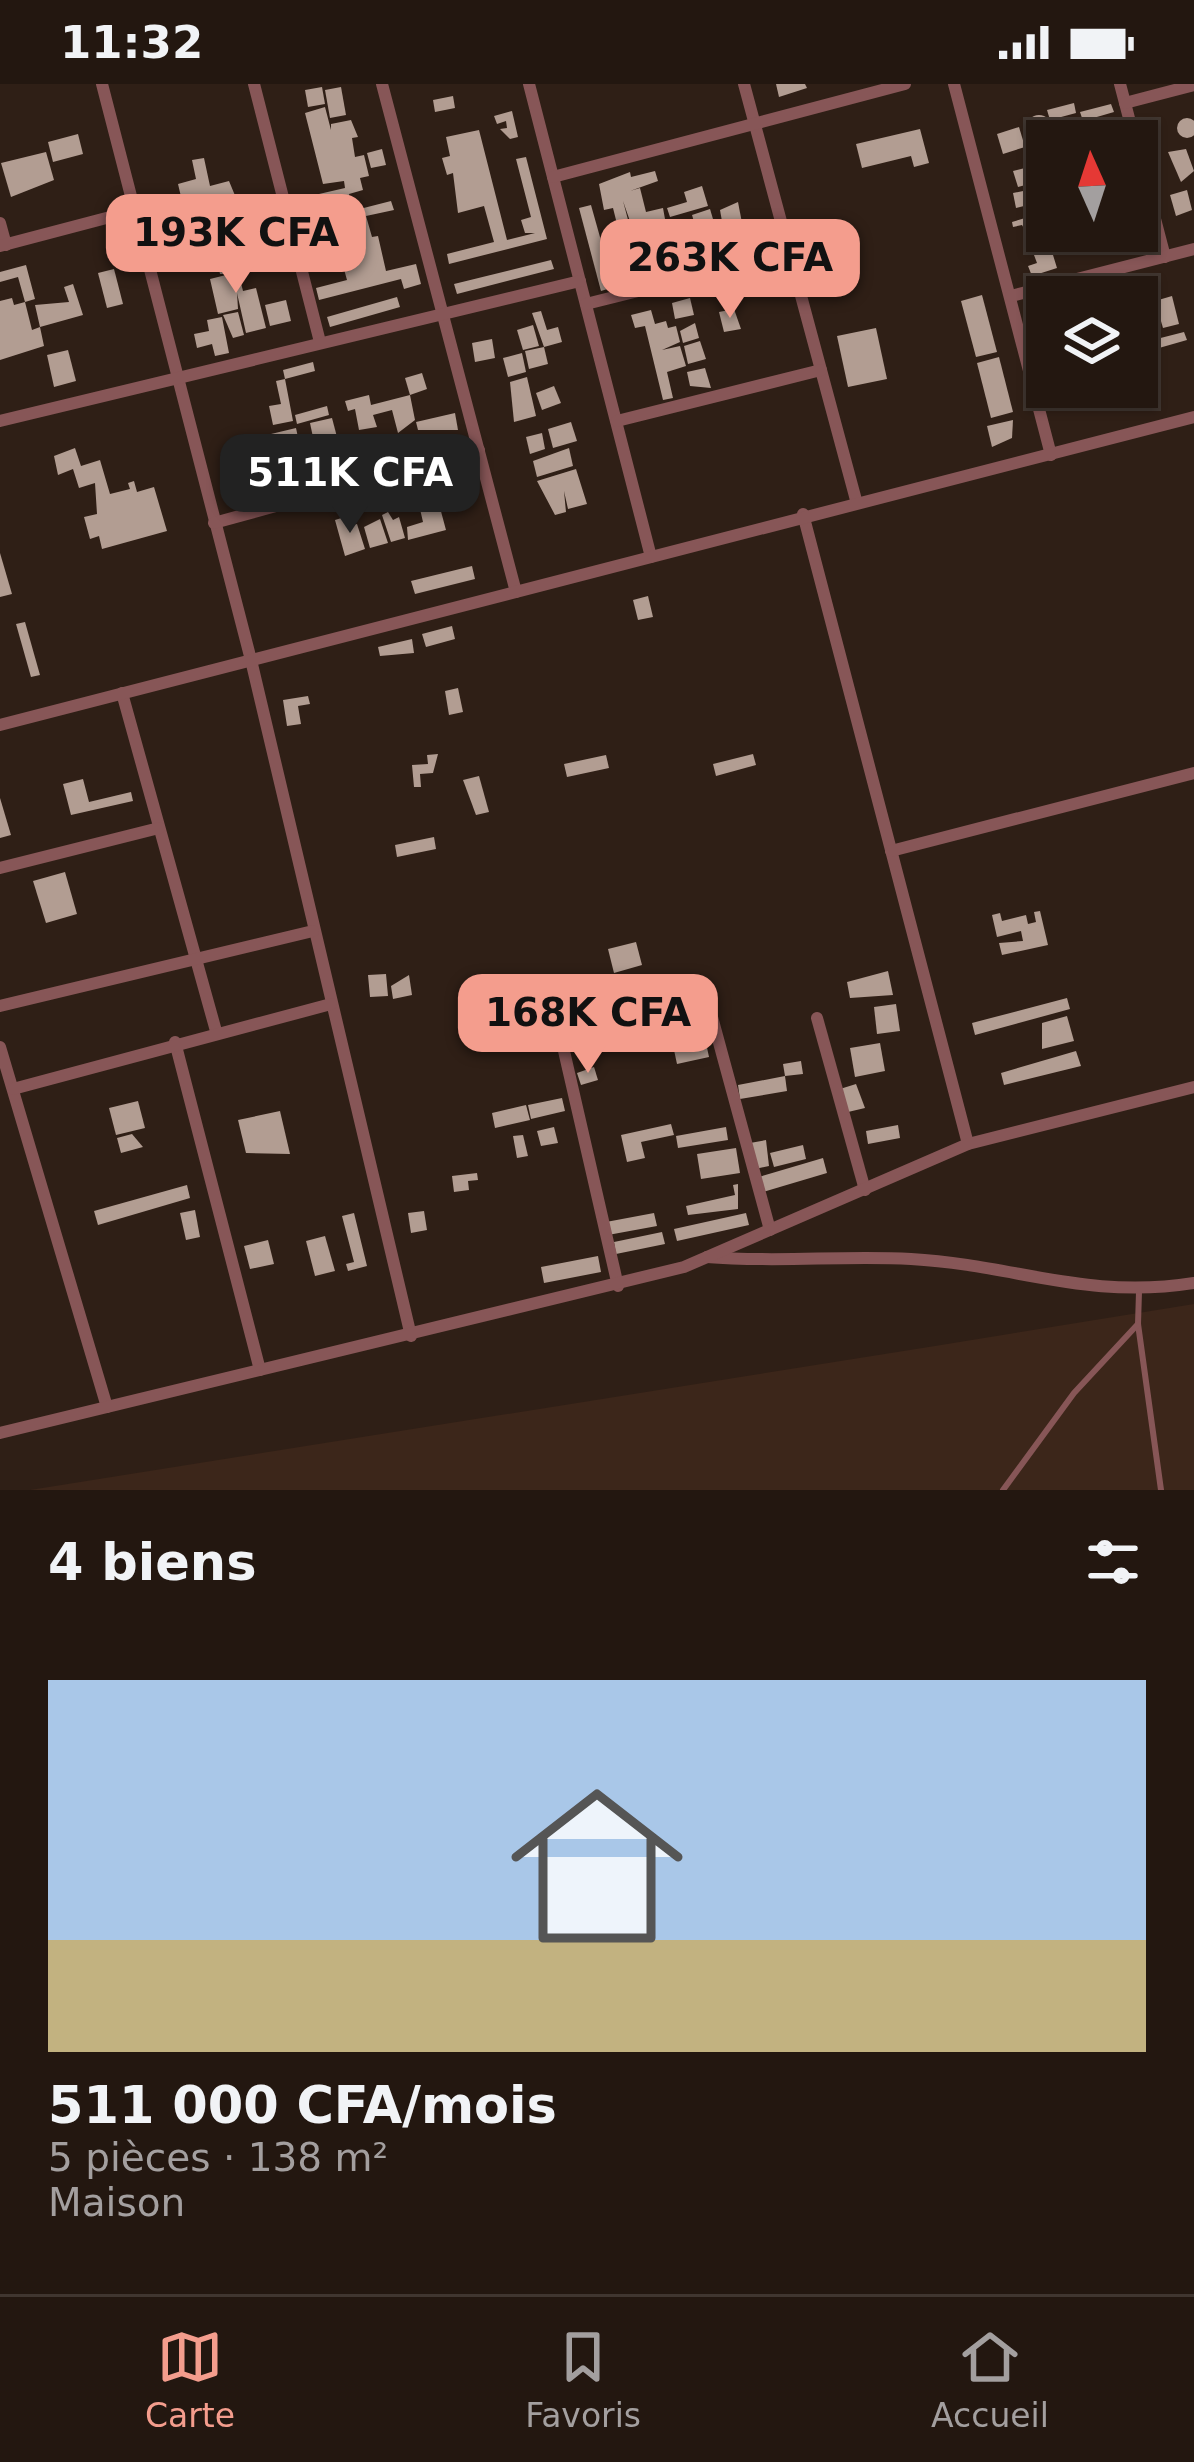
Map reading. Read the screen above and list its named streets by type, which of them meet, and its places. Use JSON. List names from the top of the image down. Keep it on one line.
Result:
{"north":"top","page":{"status":"11:32","price":["193K CFA","263K CFA","511K CFA","168K CFA"],"heading":"4 biens","list":[{"name":"511 000 CFA/mois","note":"5 pièces · 138 m² · Maison"}],"tabs":["Carte","Favoris","Accueil"]}}
